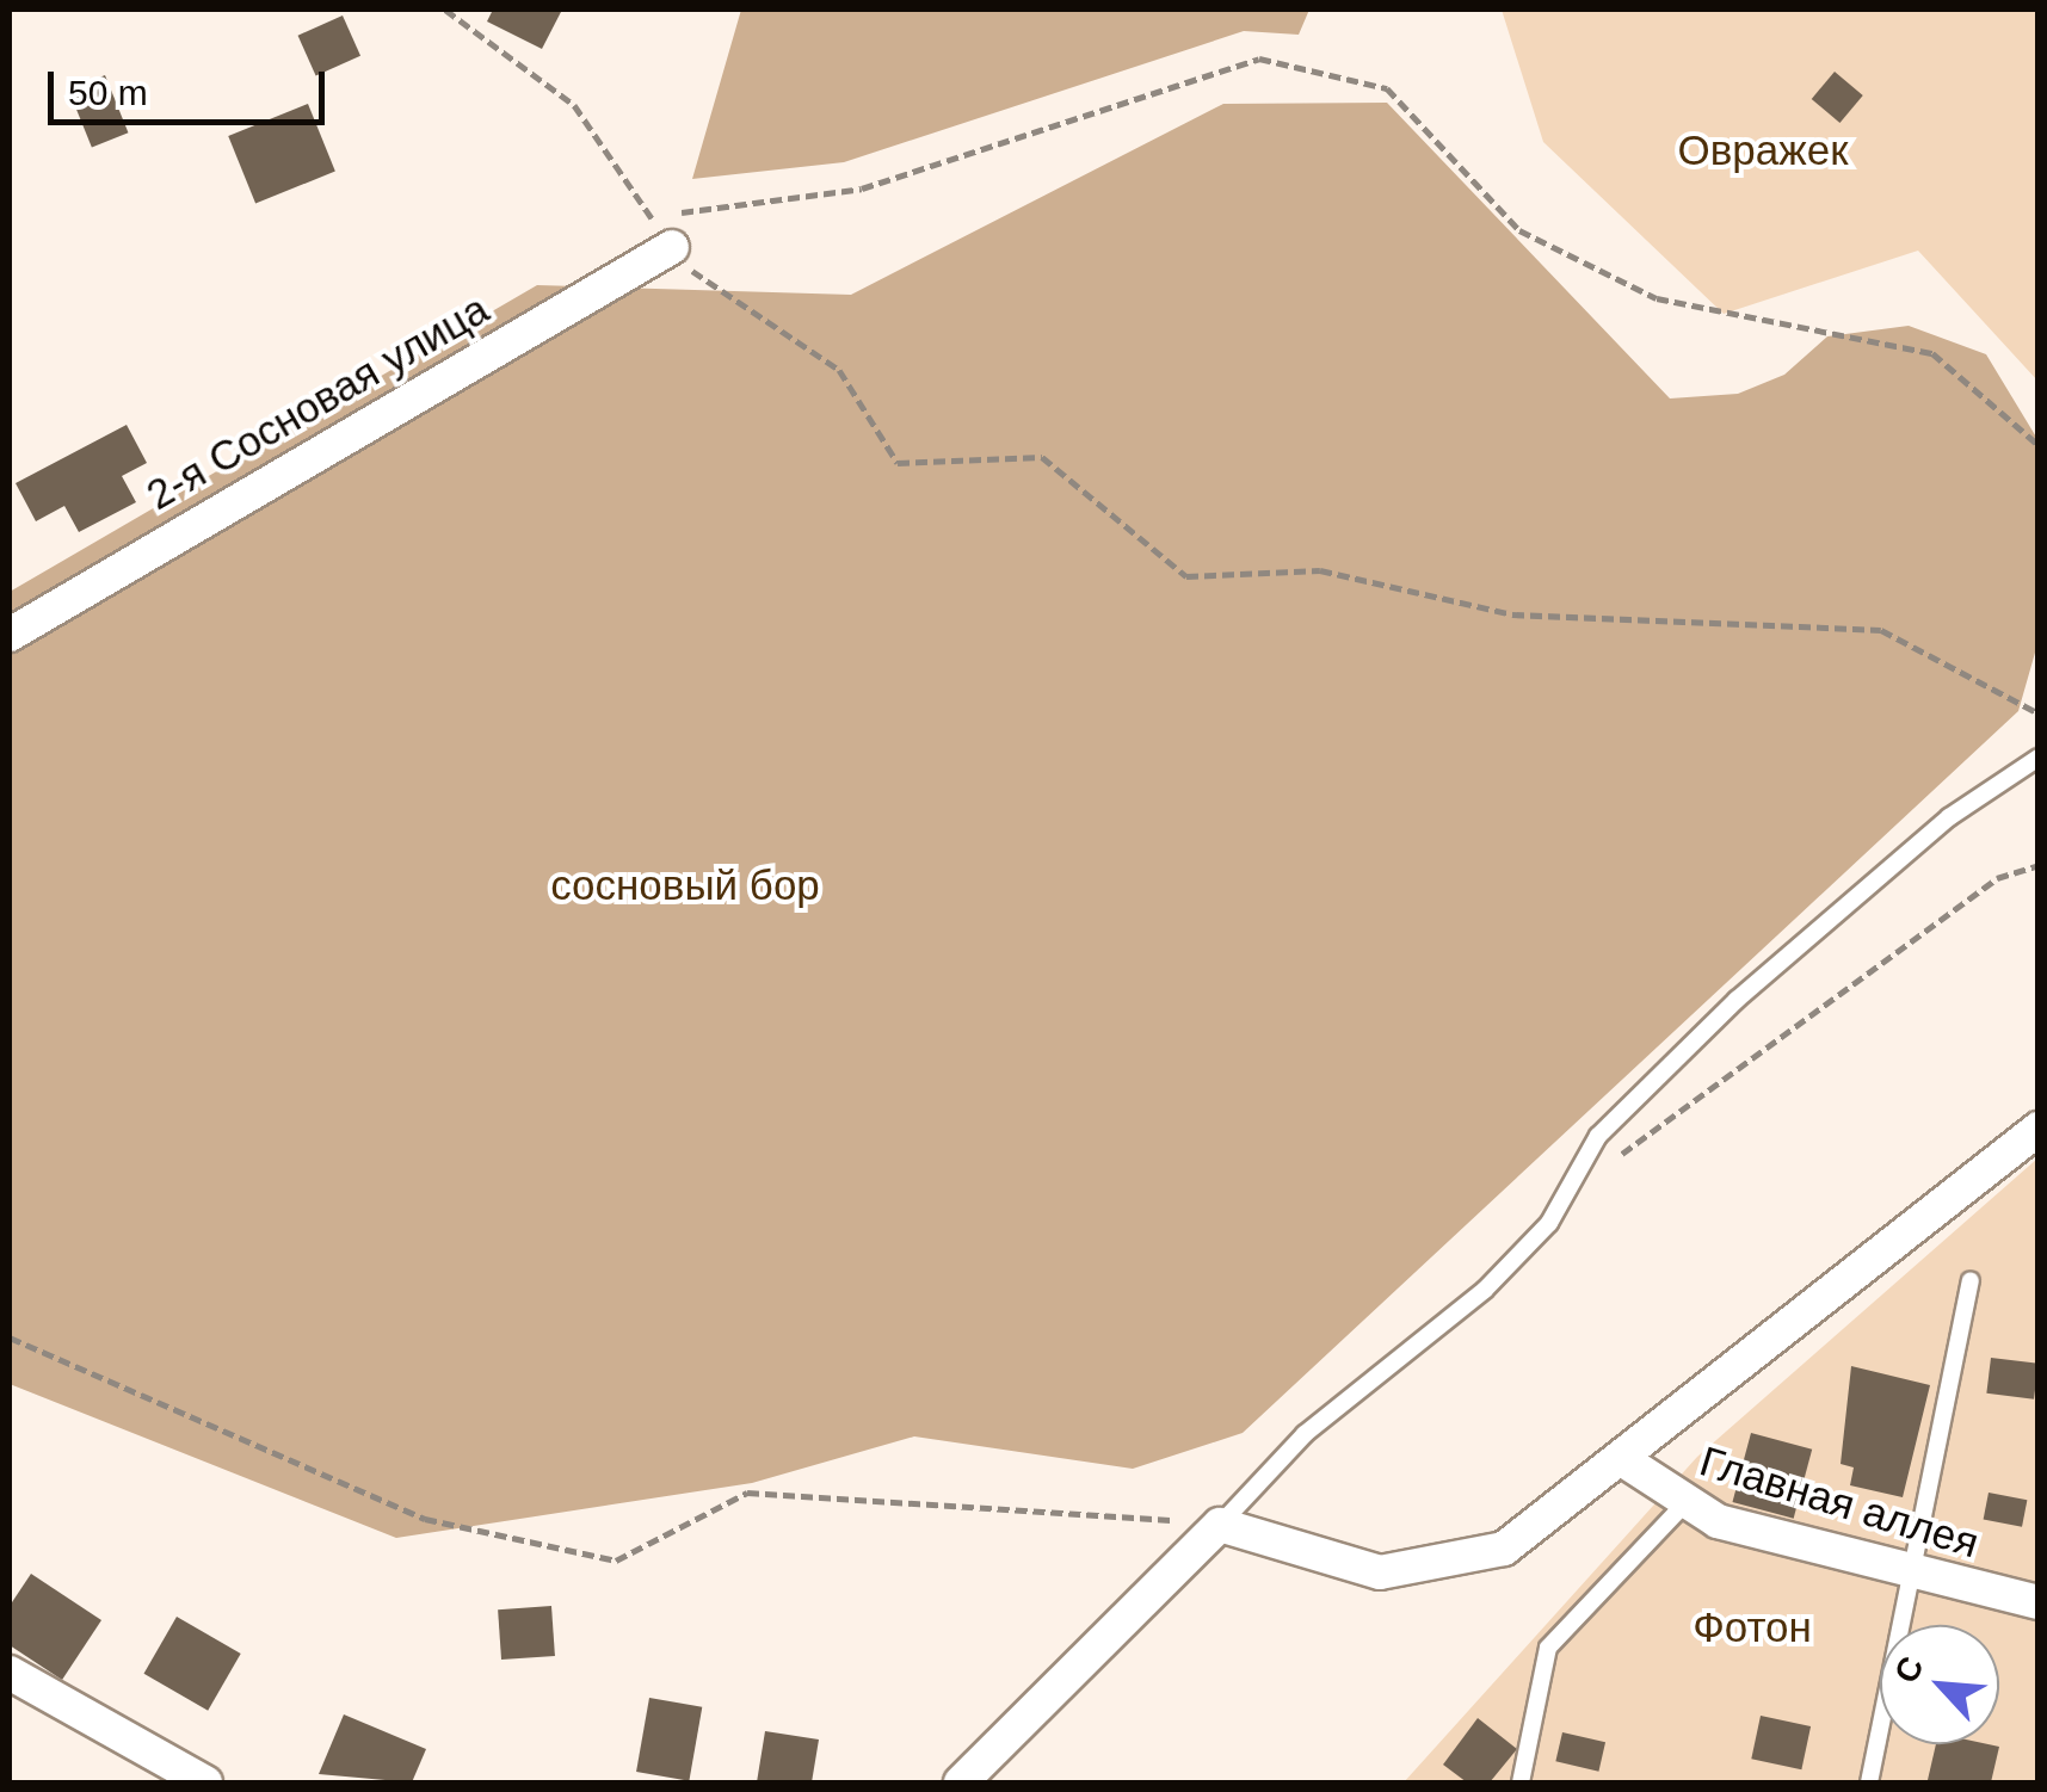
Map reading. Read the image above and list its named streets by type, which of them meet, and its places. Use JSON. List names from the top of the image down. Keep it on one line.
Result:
{"streets":{"street":["2-я Сосновая улица","Главная аллея"]},"parks":["Овражек","сосновый бор","Фотон"],"scale_bar":"50 m","north":"top left"}
